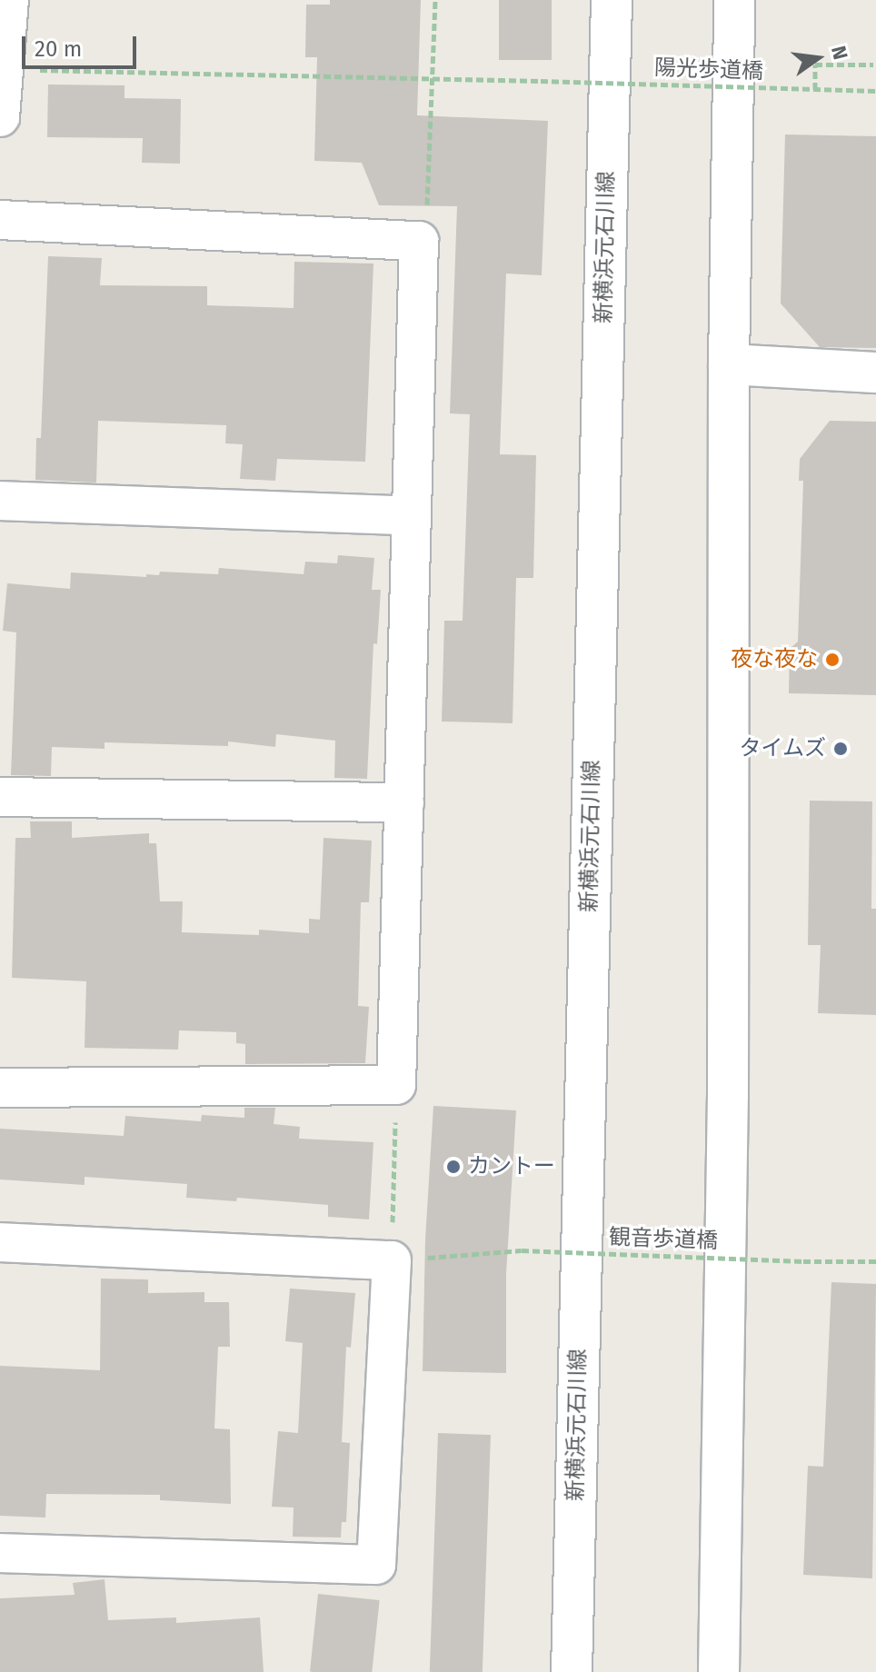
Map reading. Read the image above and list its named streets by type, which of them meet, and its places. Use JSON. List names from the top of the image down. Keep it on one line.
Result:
{"streets":{"street":["新横浜元石川線"],"path":["陽光歩道橋","観音歩道橋"]},"places":["夜な夜な","タイムズ","カントー"],"scale_bar":"20 m","north":"right"}
